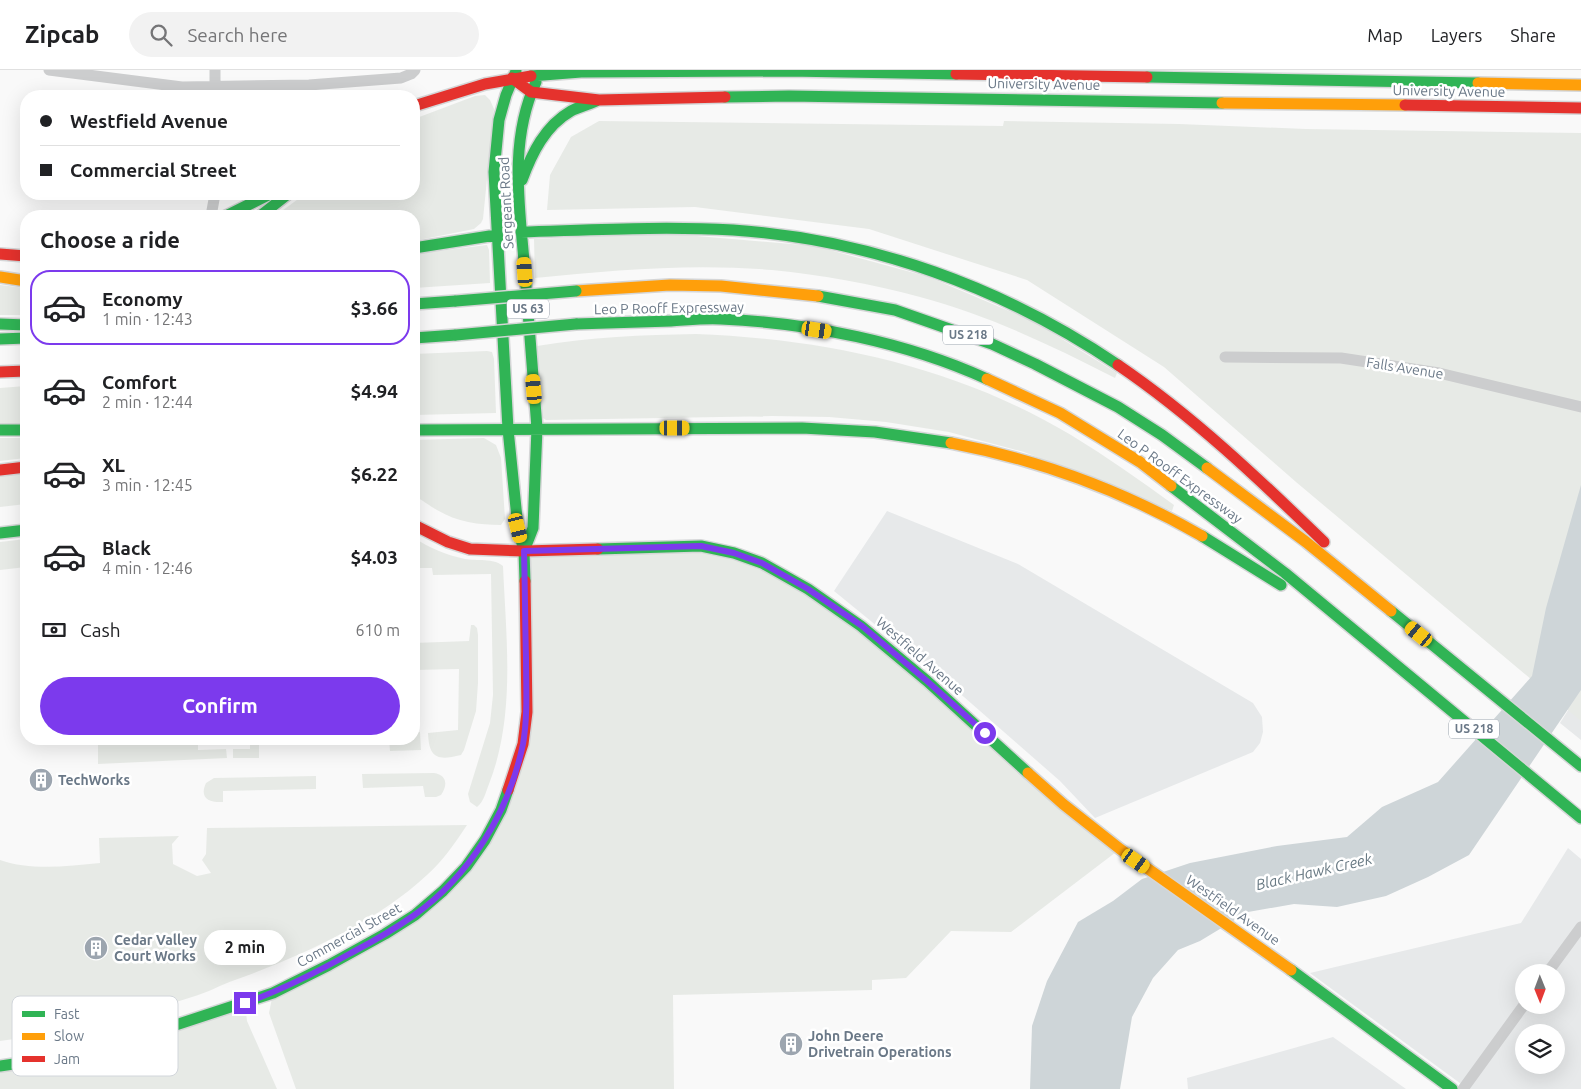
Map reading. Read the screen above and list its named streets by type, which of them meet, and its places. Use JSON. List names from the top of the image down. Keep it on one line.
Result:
{"streets":{"main road":["University Avenue","Sergeant Road","Leo P Rooff Expressway","US 63","US 218","Westfield Avenue","Commercial Street"],"street":["Falls Avenue"]},"crossings":[["University Avenue","Sergeant Road"],["Sergeant Road","Westfield Avenue"],["Sergeant Road","Commercial Street"],["Westfield Avenue","Commercial Street"]],"water":["Black Hawk Creek"],"places":{"building":["TechWorks","Cedar Valley Court Works","John Deere Drivetrain Operations"]},"legend":["Fast","Slow","Jam"],"north":"bottom","page":{"header":"Zipcab","search":"Search here","nav":["Map","Layers","Share"],"banner":["Westfield Avenue","Commercial Street"],"heading":"Choose a ride","list":[{"name":"Economy","note":"1 min · 12:43","value":"$3.66"},{"name":"Comfort","note":"2 min · 12:44","value":"$4.94"},{"name":"XL","note":"3 min · 12:45","value":"$6.22"},{"name":"Black","note":"4 min · 12:46","value":"$4.03"}],"pay":["Cash","610 m"],"buttons":"Confirm","bubble":"2 min"}}
